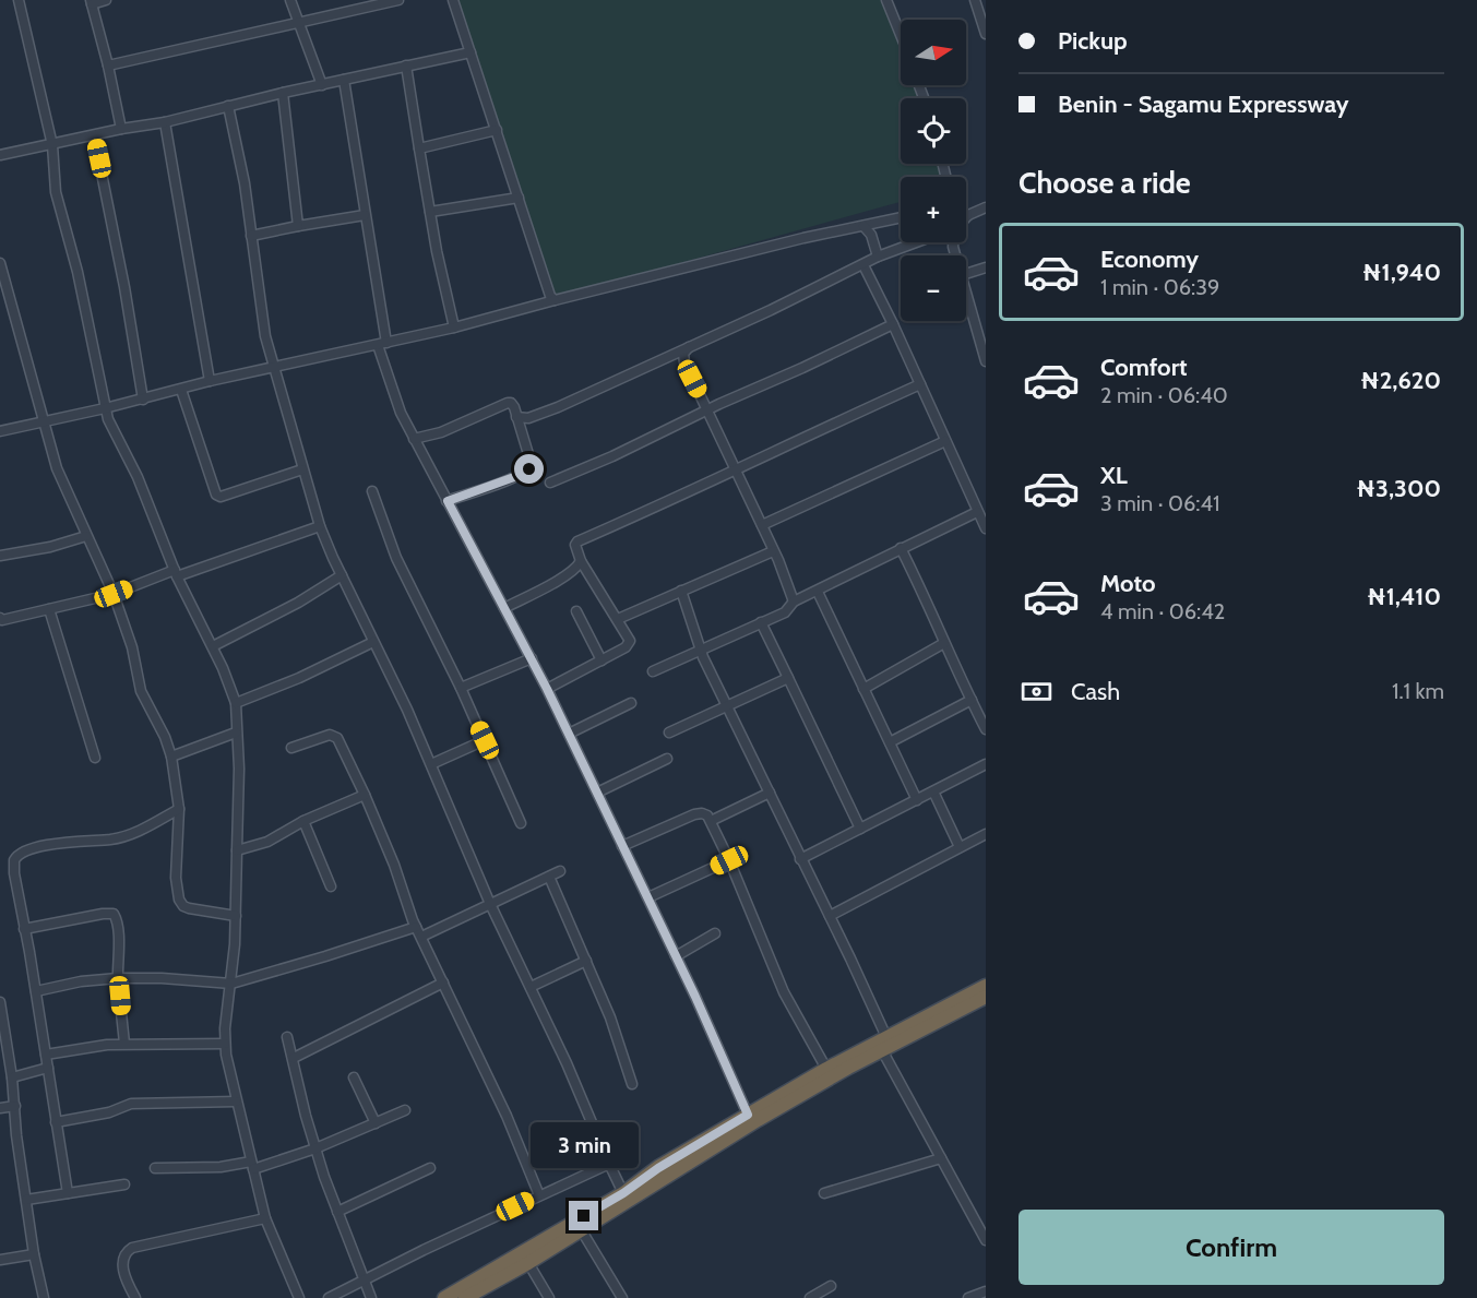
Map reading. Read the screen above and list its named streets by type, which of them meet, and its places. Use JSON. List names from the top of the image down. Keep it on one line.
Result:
{"north":"right","page":{"banner":["Pickup","Benin - Sagamu Expressway"],"map_buttons":["+","−"],"heading":"Choose a ride","list":[{"name":"Economy","note":"1 min · 06:39","value":"₦1,940"},{"name":"Comfort","note":"2 min · 06:40","value":"₦2,620"},{"name":"XL","note":"3 min · 06:41","value":"₦3,300"},{"name":"Moto","note":"4 min · 06:42","value":"₦1,410"}],"pay":["Cash","1.1 km"],"bubble":"3 min","buttons":"Confirm"}}
